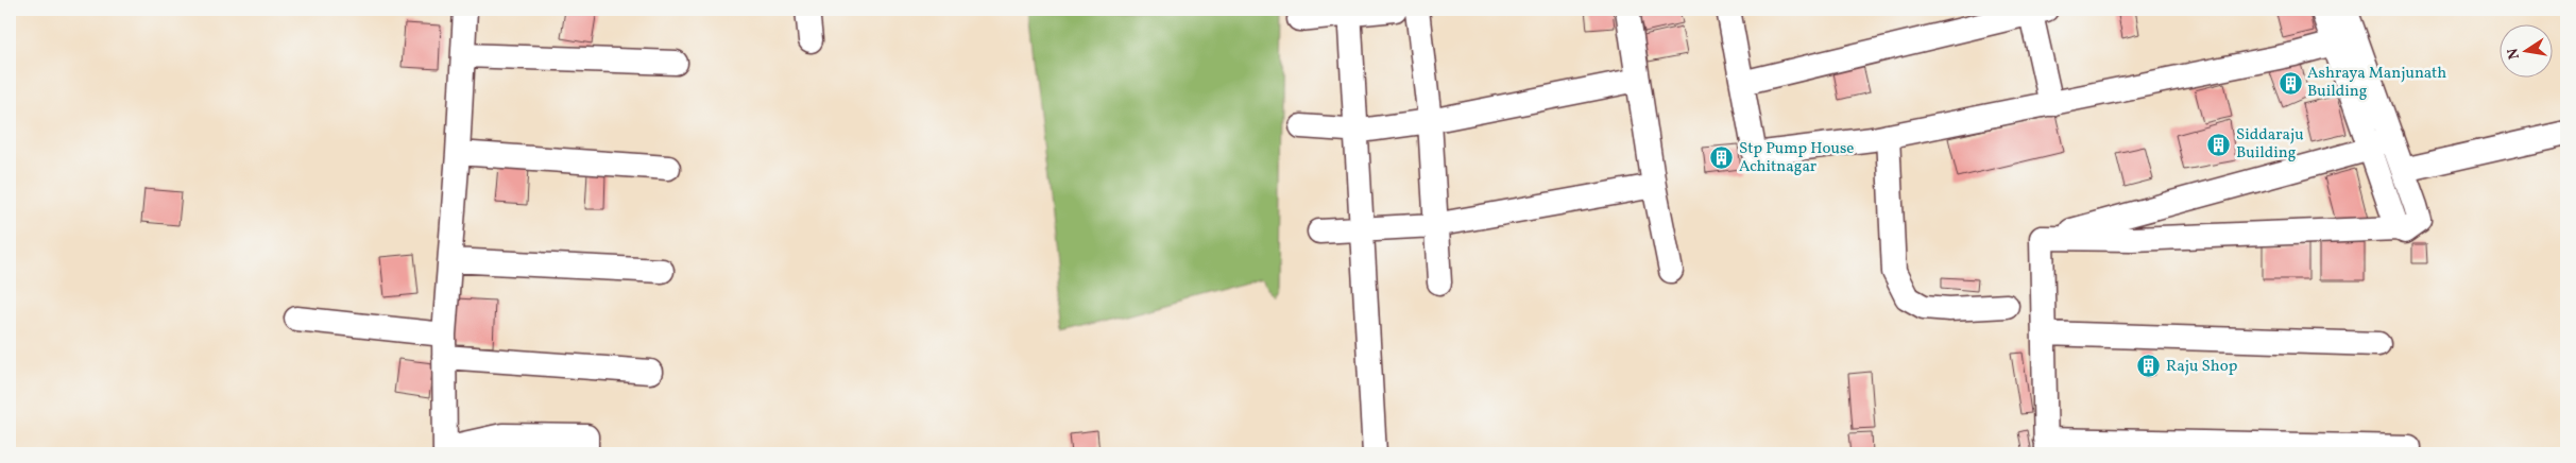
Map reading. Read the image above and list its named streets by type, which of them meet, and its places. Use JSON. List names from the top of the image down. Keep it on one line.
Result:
{"places":{"building":["Ashraya Manjunath Building","Siddaraju Building","Stp Pump House Achitnagar","Raju Shop"]},"north":"left"}
